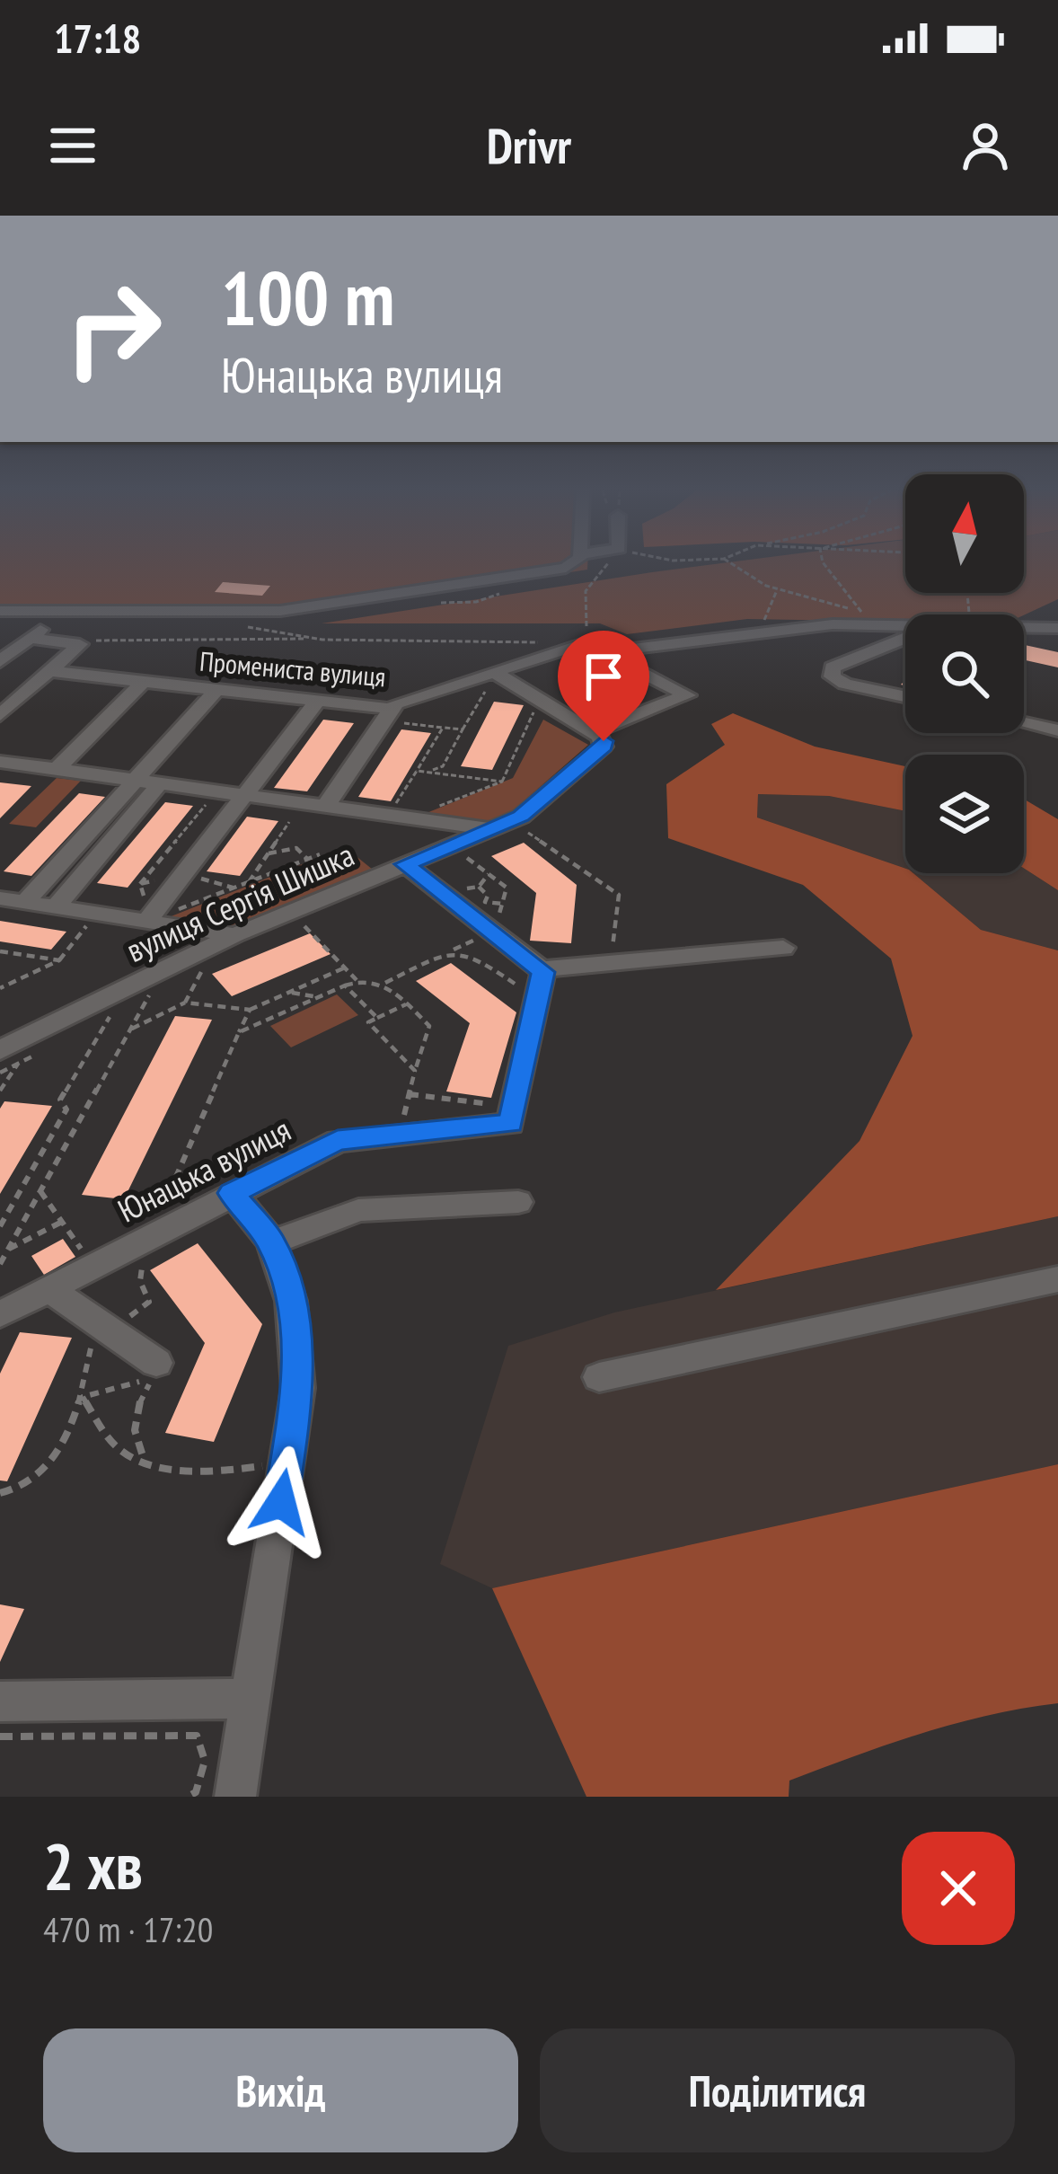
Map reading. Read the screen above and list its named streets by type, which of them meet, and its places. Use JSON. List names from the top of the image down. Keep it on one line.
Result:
{"streets":{"street":["Промениста вулиця","вулиця Сергія Шишка","Юнацька вулиця"]},"north":"top","page":{"status":"17:18","header":"Drivr","turn":["100 m","Юнацька вулиця"],"heading":["2 хв","470 m · 17:20"],"buttons":["Вихід","Поділитися"]}}
